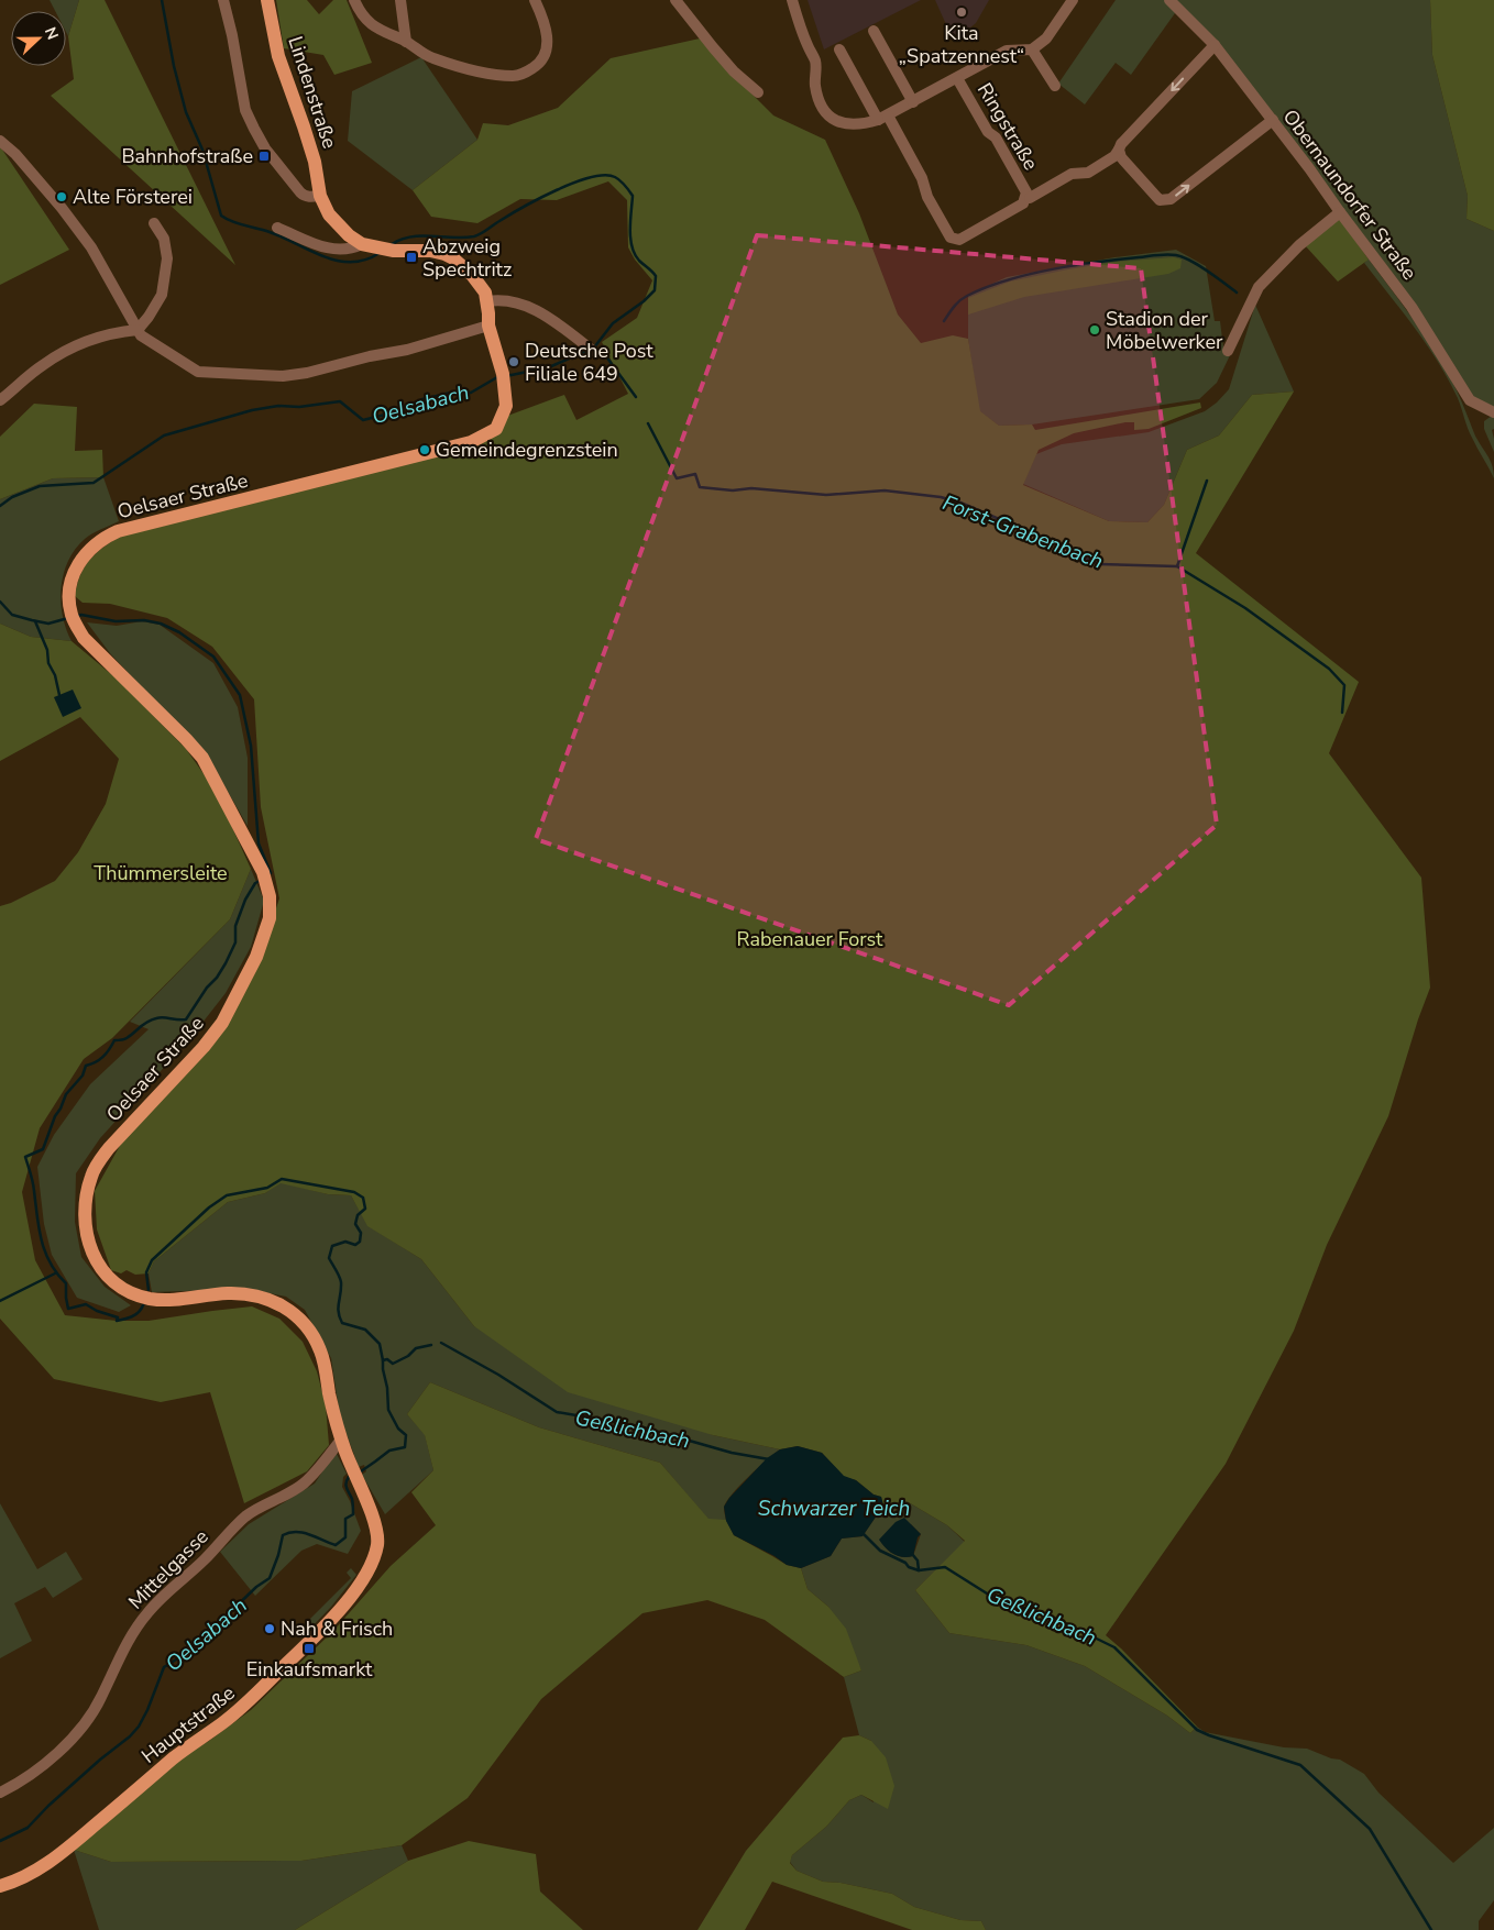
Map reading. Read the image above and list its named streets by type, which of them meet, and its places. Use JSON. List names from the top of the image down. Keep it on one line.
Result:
{"streets":{"main road":["Lindenstraße","Oelsaer Straße","Hauptstraße"],"street":["Ringstraße","Obernaundorfer Straße","Mittelgasse"]},"crossings":[["Lindenstraße","Oelsaer Straße"],["Oelsaer Straße","Hauptstraße"],["Mittelgasse","Hauptstraße"]],"water":["Oelsabach","Forst-Grabenbach","Geßlichbach","Schwarzer Teich"],"parks":["Thümmersleite","Rabenauer Forst"],"places":{"other":["Kita „Spatzennest“","Alte Försterei","Stadion der Möbelwerker","Deutsche Post Filiale 649","Gemeindegrenzstein","Nah & Frisch"],"transit":["Bahnhofstraße","Abzweig Spechtritz","Einkaufsmarkt"]},"north":"right"}
